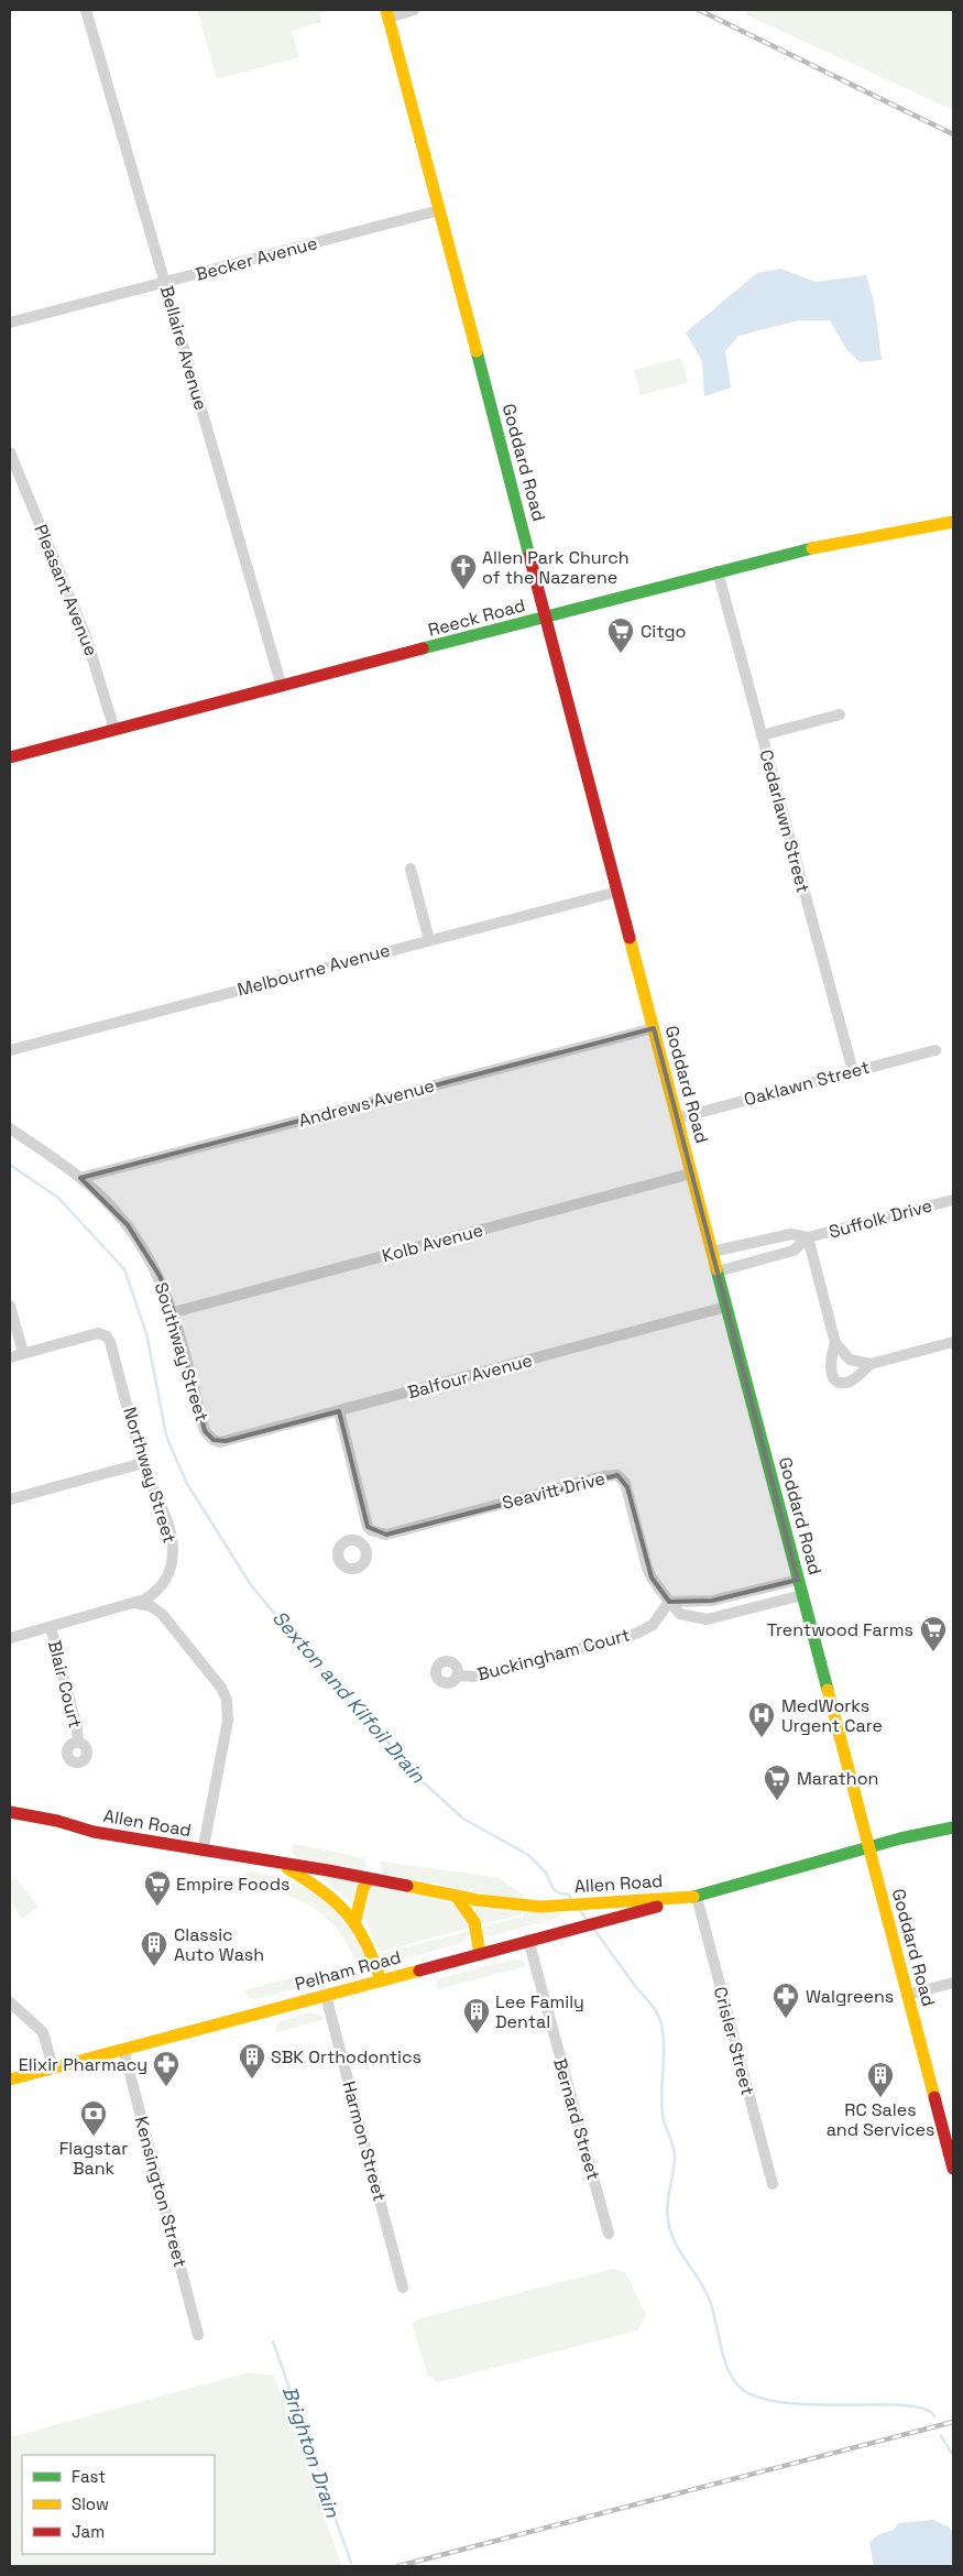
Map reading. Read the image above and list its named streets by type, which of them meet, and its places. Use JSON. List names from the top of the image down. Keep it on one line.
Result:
{"streets":{"main road":["Goddard Road","Reeck Road","Allen Road","Pelham Road"],"street":["Becker Avenue","Bellaire Avenue","Pleasant Avenue","Cedarlawn Street","Melbourne Avenue","Oaklawn Street","Andrews Avenue","Suffolk Drive","Kolb Avenue","Southway Street","Balfour Avenue","Northway Street","Seavitt Drive","Buckingham Court","Blair Court","Crisler Street","Bernard Street","Harmon Street","Kensington Street"]},"crossings":[["Becker Avenue","Bellaire Avenue"],["Becker Avenue","Goddard Road"],["Bellaire Avenue","Reeck Road"],["Goddard Road","Reeck Road"],["Goddard Road","Melbourne Avenue"],["Goddard Road","Oaklawn Street"],["Goddard Road","Andrews Avenue"],["Goddard Road","Suffolk Drive"],["Goddard Road","Kolb Avenue"],["Goddard Road","Balfour Avenue"],["Goddard Road","Allen Road"],["Pleasant Avenue","Reeck Road"],["Reeck Road","Cedarlawn Street"],["Cedarlawn Street","Oaklawn Street"],["Andrews Avenue","Southway Street"],["Kolb Avenue","Southway Street"],["Southway Street","Balfour Avenue"],["Northway Street","Blair Court"],["Seavitt Drive","Buckingham Court"],["Allen Road","Pelham Road"],["Allen Road","Crisler Street"],["Pelham Road","Crisler Street"],["Pelham Road","Bernard Street"],["Pelham Road","Harmon Street"],["Pelham Road","Kensington Street"]],"water":["Sexton and Kilfoil Drain","Brighton Drain"],"places":{"church":["Allen Park Church of the Nazarene"],"supermarket":["Citgo","Trentwood Farms","Marathon","Empire Foods"],"hospital":["MedWorks Urgent Care"],"building":["Classic Auto Wash","Lee Family Dental","SBK Orthodontics","RC Sales and Services"],"pharmacy":["Walgreens","Elixir Pharmacy"],"bank":["Flagstar Bank"]},"legend":["Fast","Slow","Jam"]}
